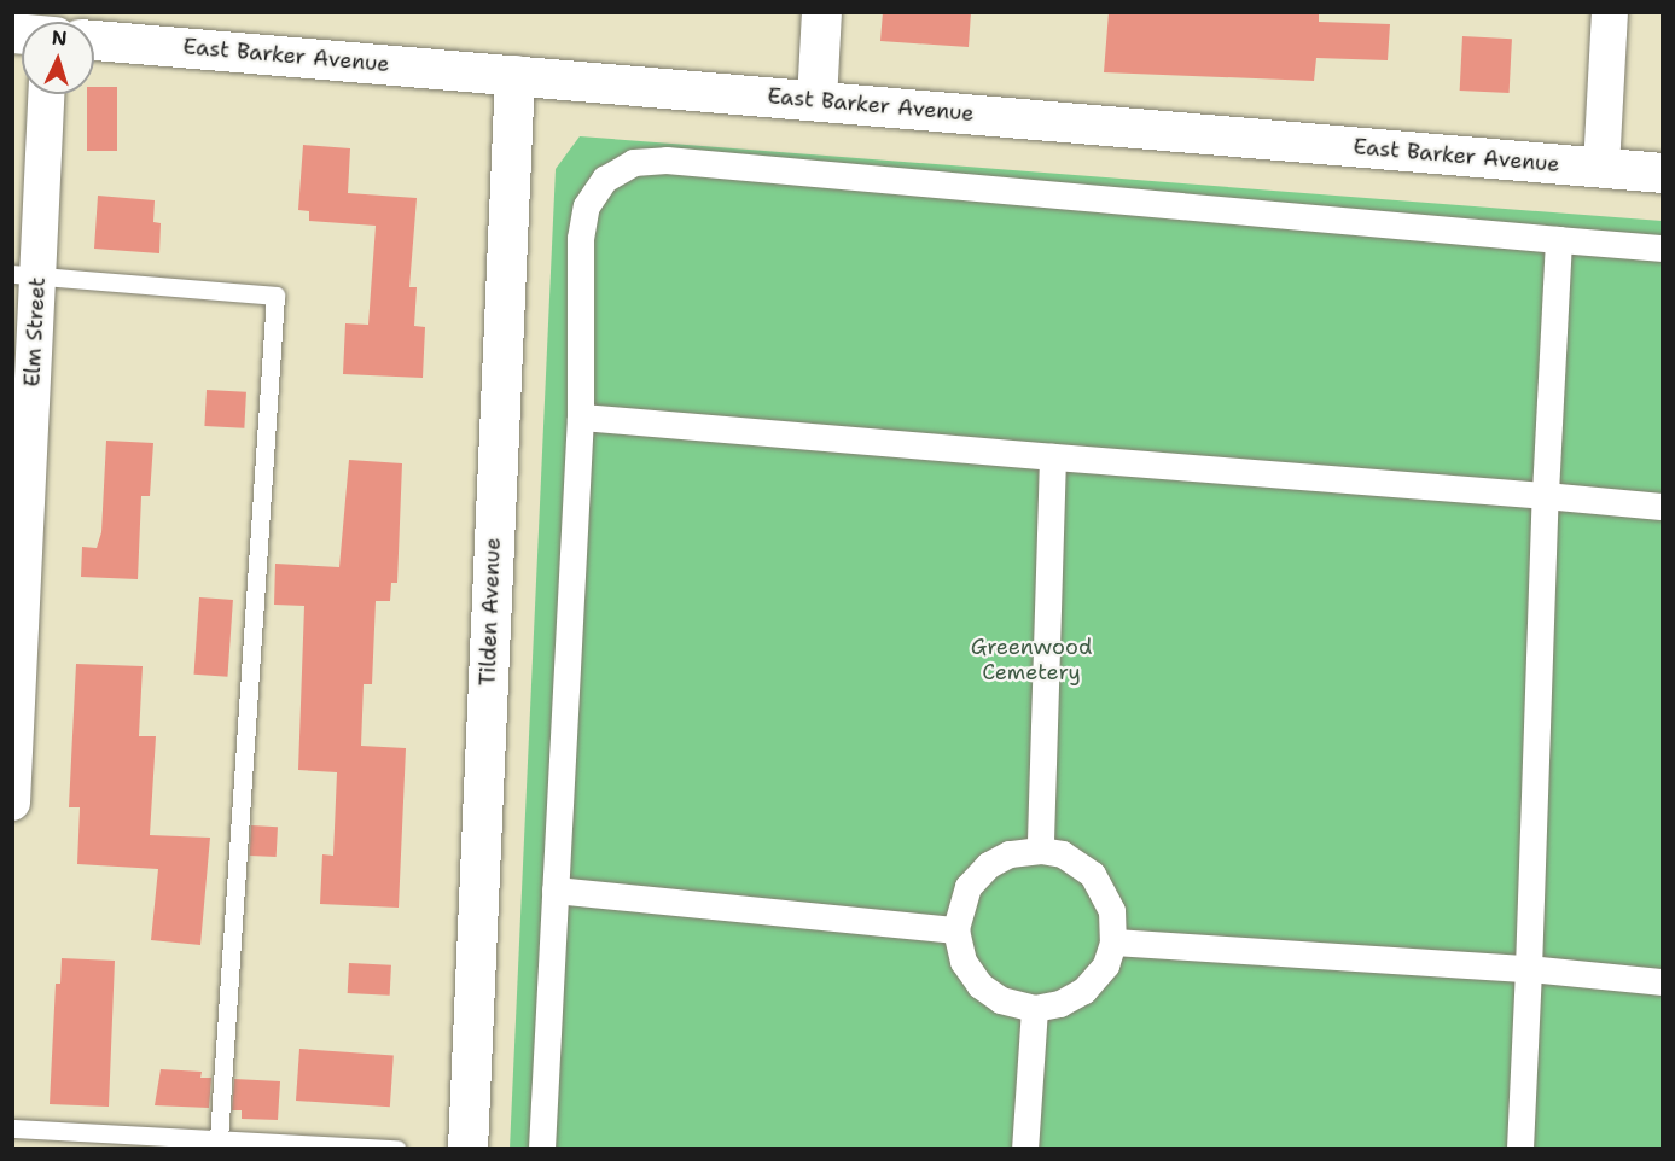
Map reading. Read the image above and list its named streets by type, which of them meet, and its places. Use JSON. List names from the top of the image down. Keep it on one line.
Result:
{"streets":{"street":["East Barker Avenue","Elm Street","Tilden Avenue"]},"crossings":[["East Barker Avenue","Tilden Avenue"]],"parks":["Greenwood Cemetery"],"north":"top"}
